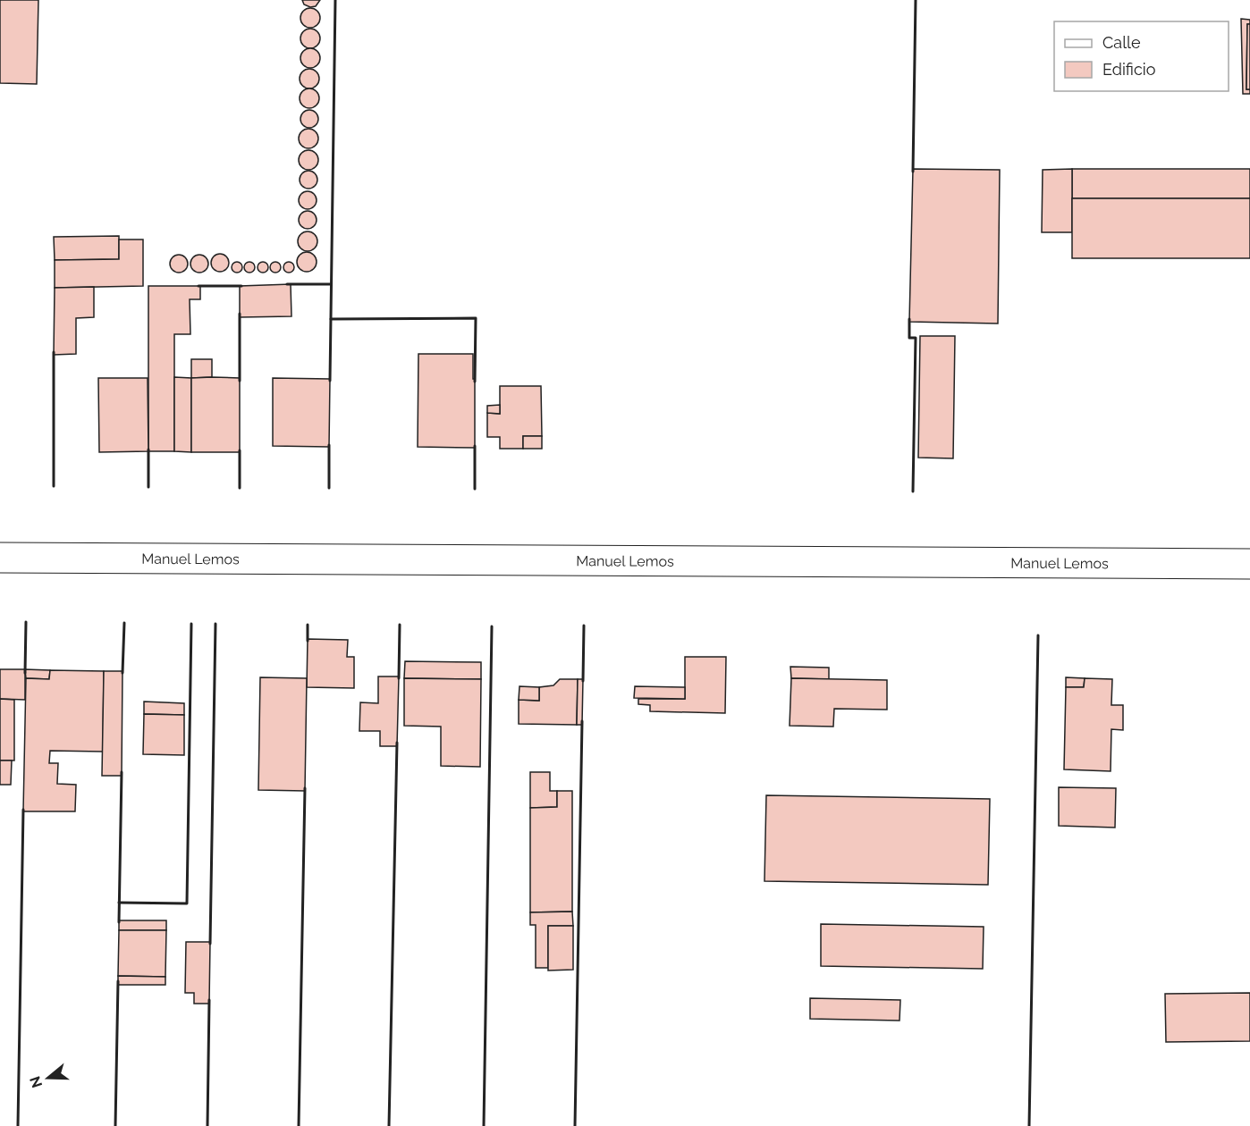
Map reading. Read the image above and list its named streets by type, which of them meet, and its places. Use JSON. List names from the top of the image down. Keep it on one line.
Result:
{"streets":{"street":["Manuel Lemos"]},"legend":["Calle","Edificio"],"north":"left"}
